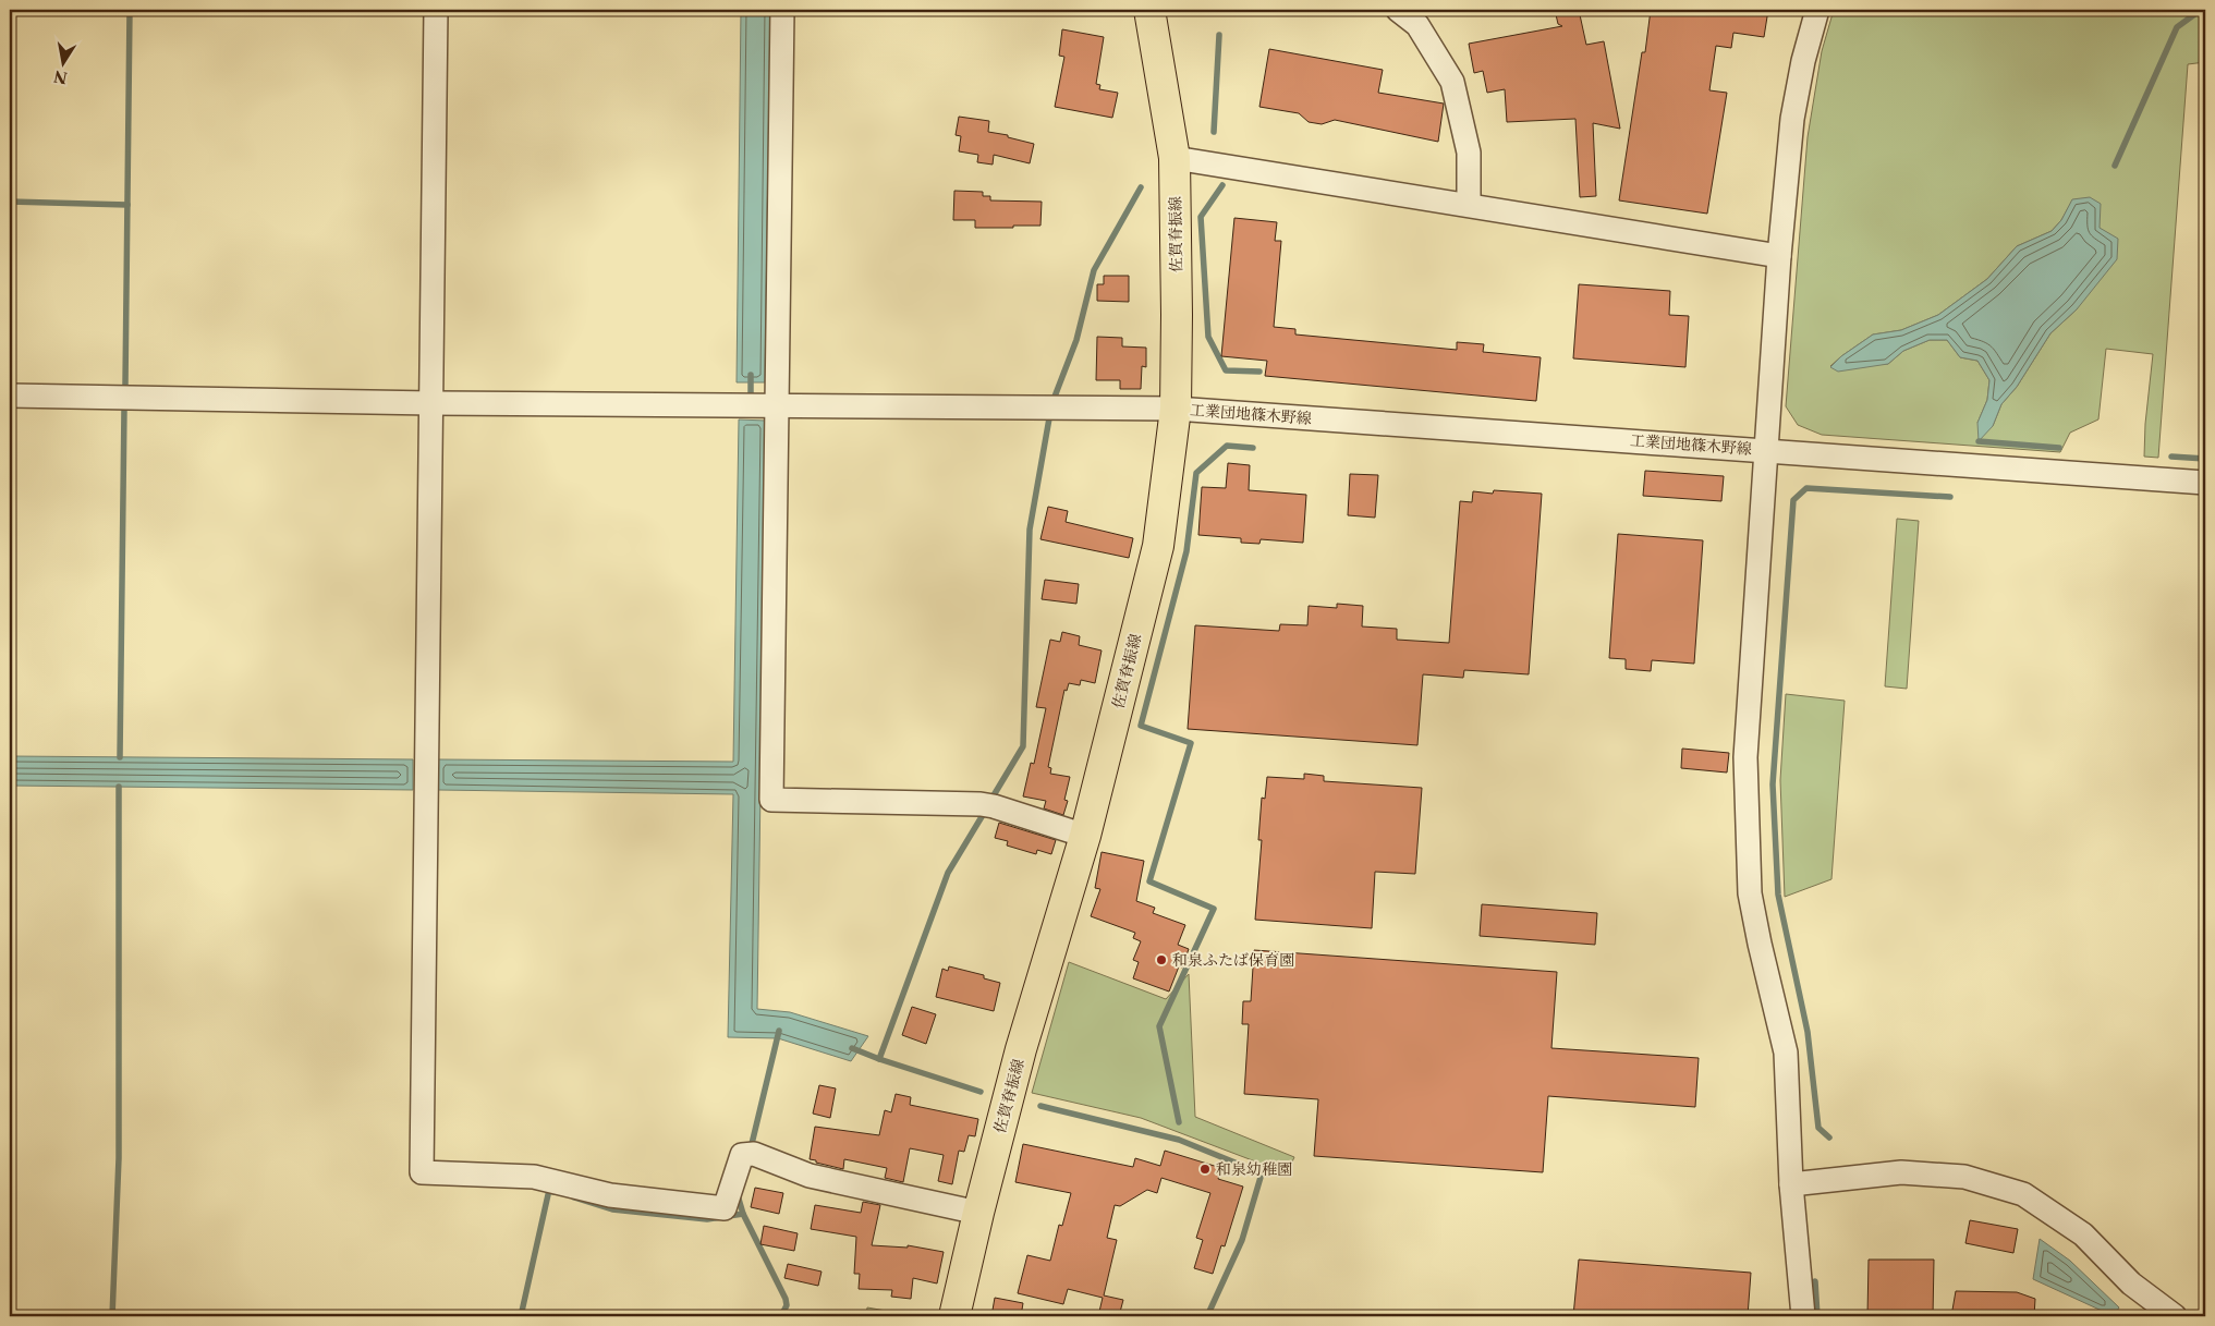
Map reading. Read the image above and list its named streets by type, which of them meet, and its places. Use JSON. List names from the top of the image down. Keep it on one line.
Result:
{"streets":{"main road":["佐賀脊振線"],"street":["工業団地篠木野線"]},"crossings":[["佐賀脊振線","工業団地篠木野線"]],"places":["和泉ふたば保育園","和泉幼稚園"],"north":"bottom"}
